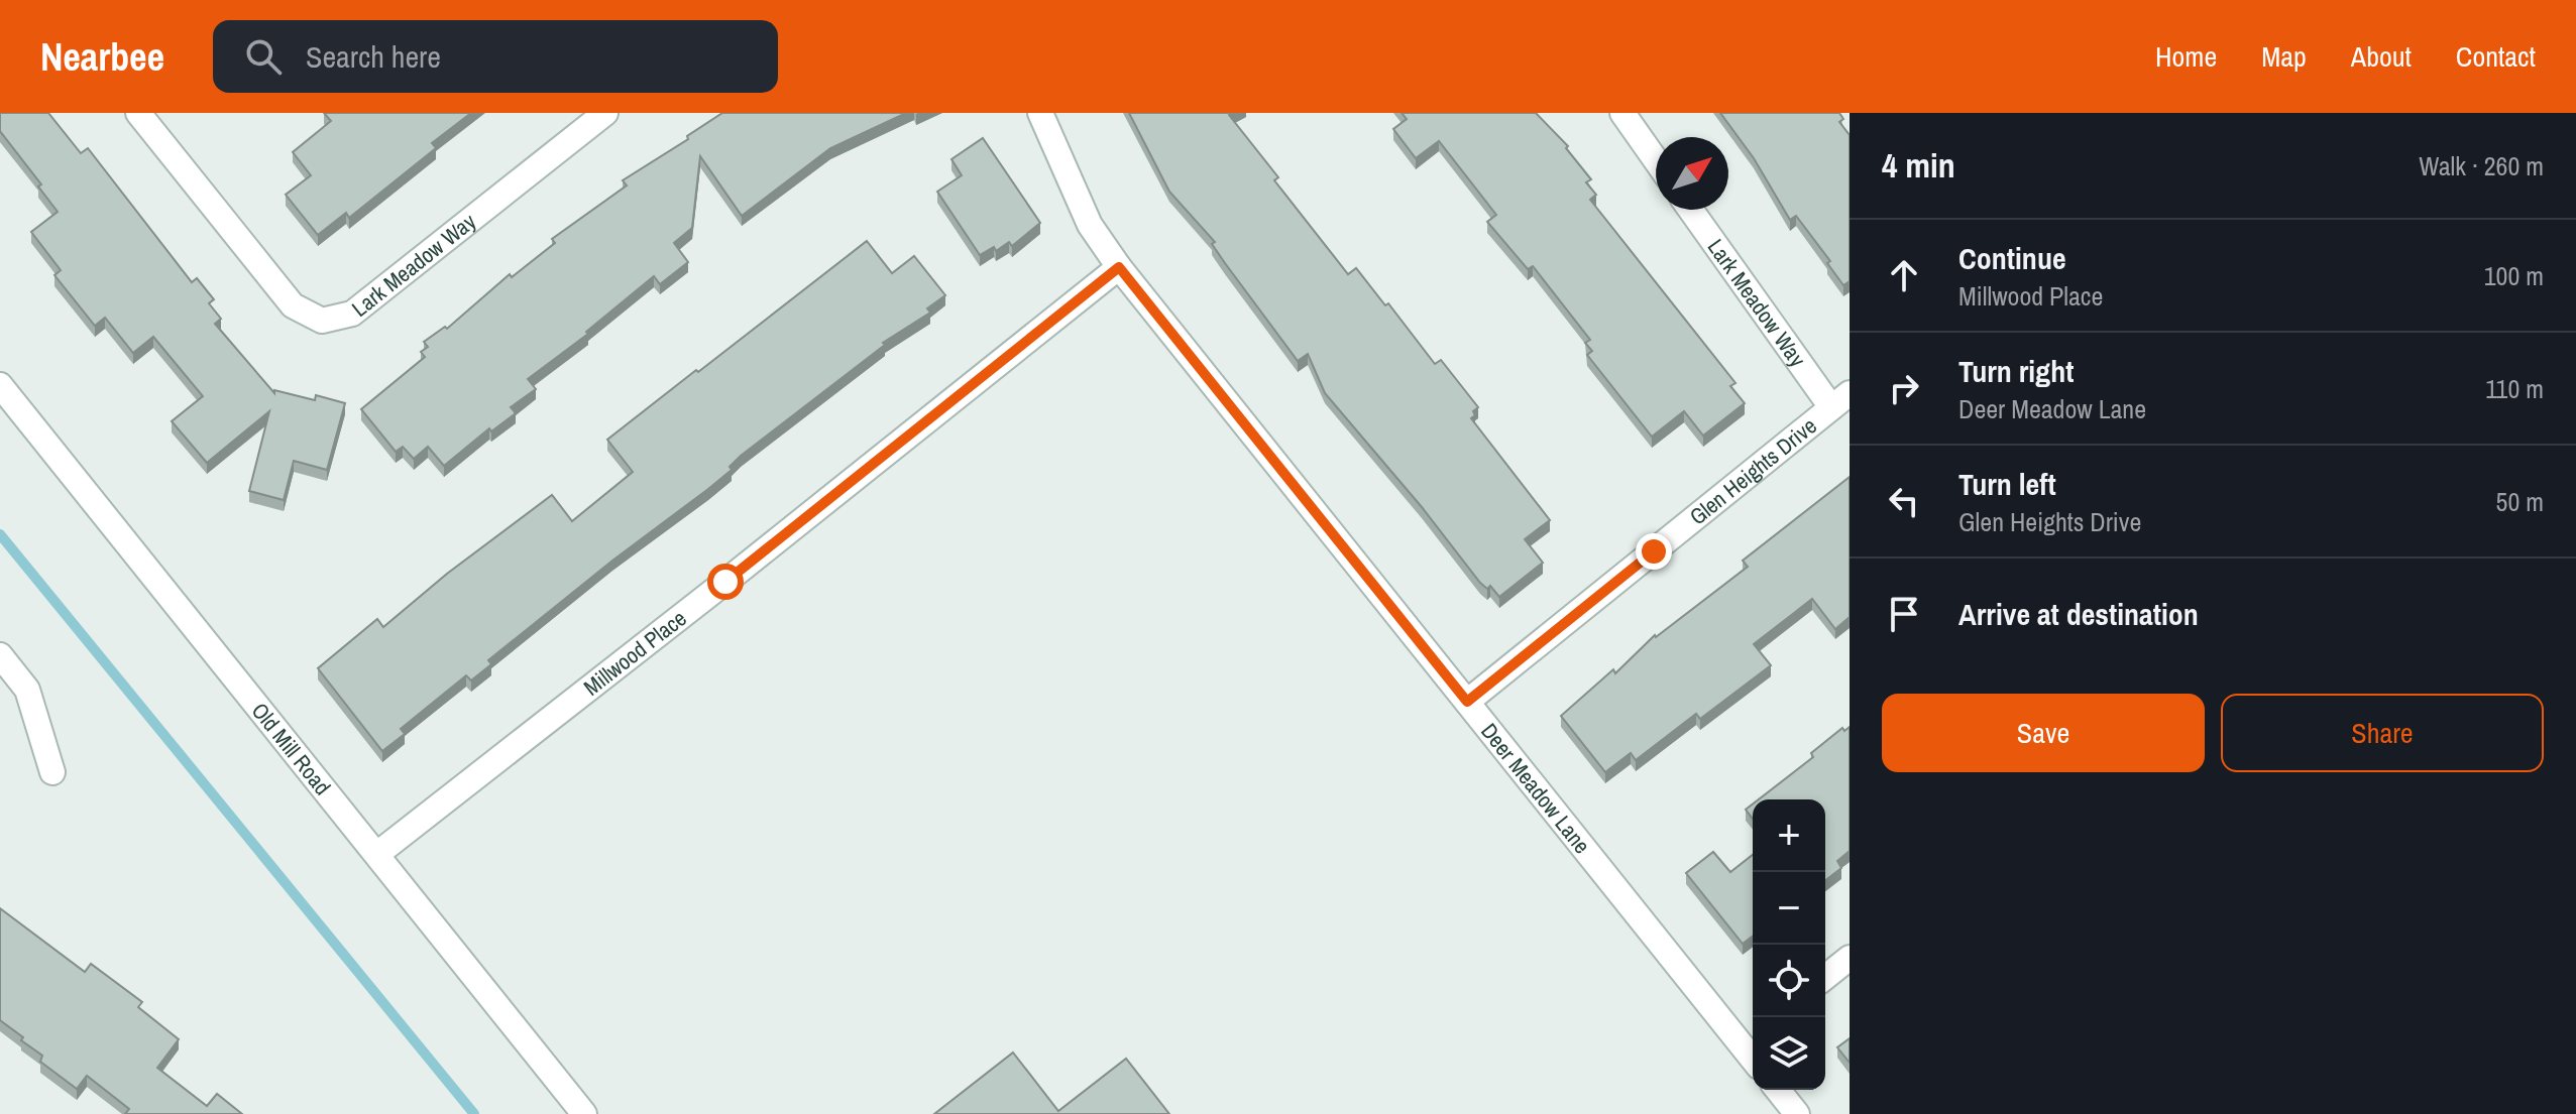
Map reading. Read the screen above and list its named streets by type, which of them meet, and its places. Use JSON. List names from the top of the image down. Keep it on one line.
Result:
{"streets":{"street":["Lark Meadow Way","Glen Heights Drive","Millwood Place","Old Mill Road","Deer Meadow Lane"]},"crossings":[["Lark Meadow Way","Glen Heights Drive"],["Glen Heights Drive","Deer Meadow Lane"],["Millwood Place","Old Mill Road"],["Millwood Place","Deer Meadow Lane"]],"north":"top right","page":{"header":"Nearbee","search":"Search here","nav":["Home","Map","About","Contact"],"heading":["4 min","Walk · 260 m"],"list":[["Continue","Millwood Place","100 m"],["Turn right","Deer Meadow Lane","110 m"],["Turn left","Glen Heights Drive","50 m"],"Arrive at destination"],"buttons":["Save","Share"],"map_buttons":["+","−"]}}
